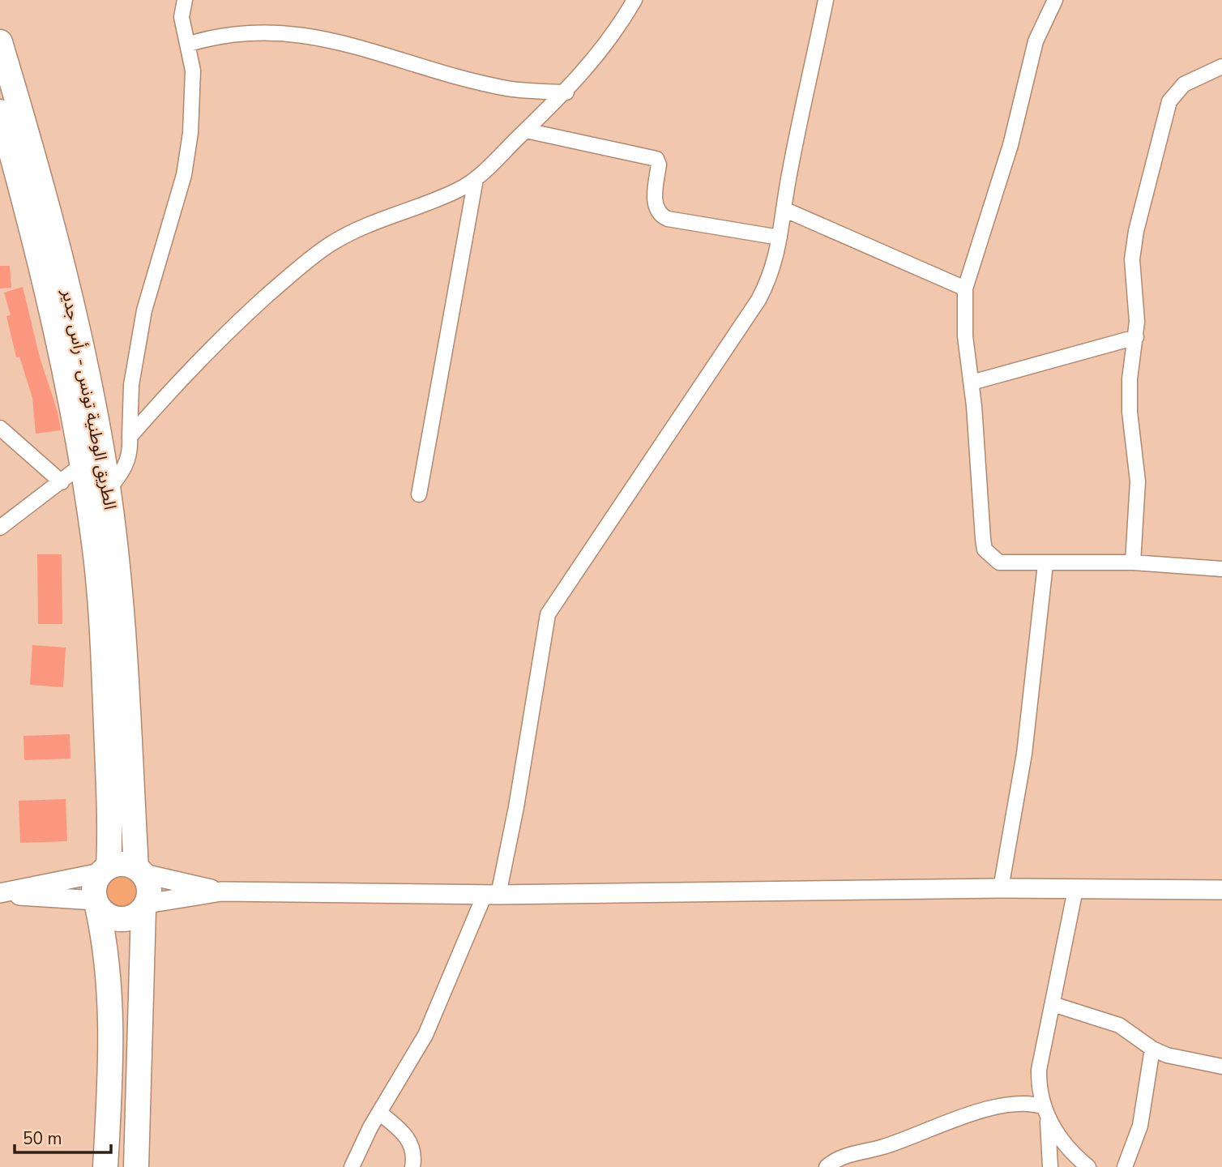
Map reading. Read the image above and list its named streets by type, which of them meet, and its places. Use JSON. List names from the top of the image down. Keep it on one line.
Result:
{"streets":{"highway":["الطريق الوطنية تونس - رأس جدير"]},"scale_bar":"50 m"}
